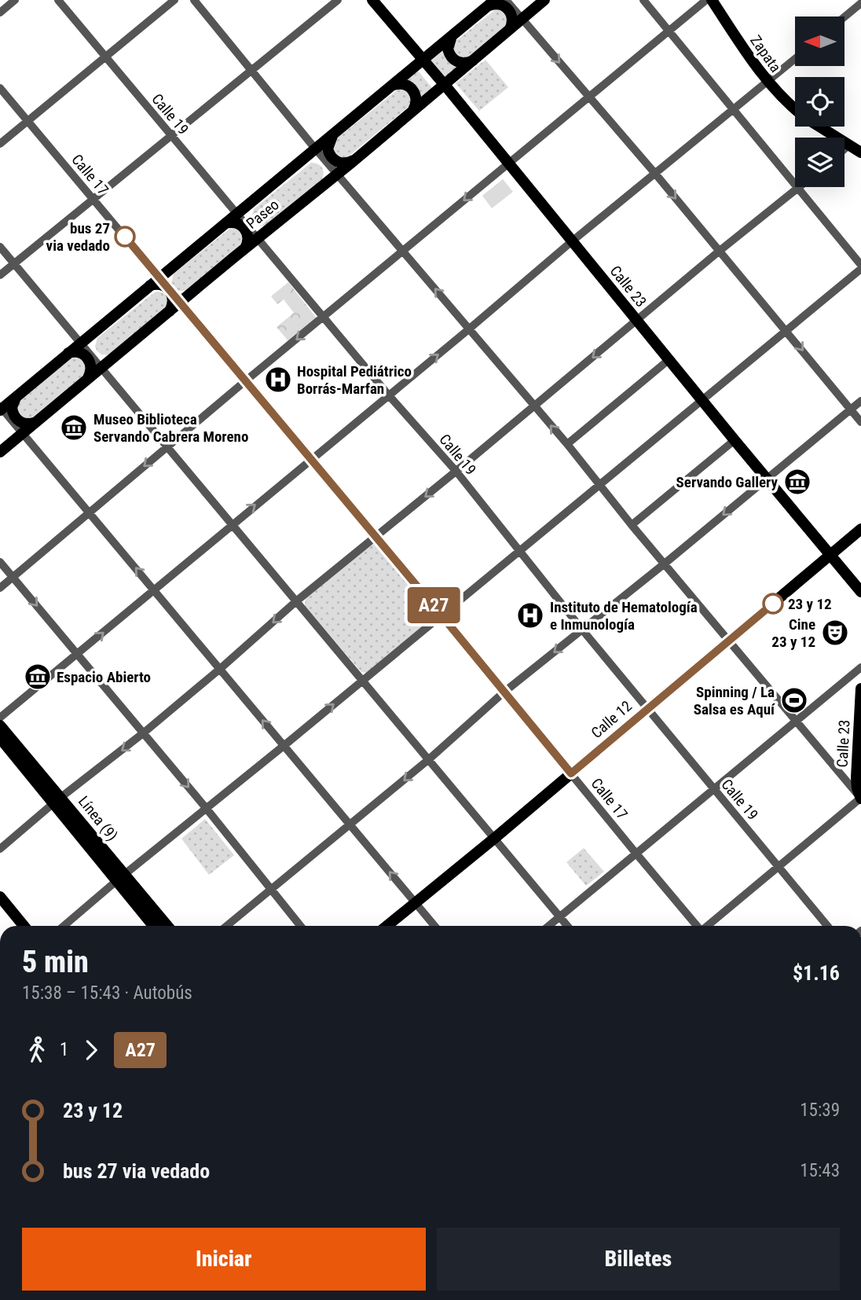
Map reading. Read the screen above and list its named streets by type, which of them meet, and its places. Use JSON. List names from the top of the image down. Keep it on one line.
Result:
{"streets":{"main road":["Zapata","Paseo","Calle 23","Calle 12","Línea (9)"],"street":["Calle 19","Calle 17"]},"crossings":[["Calle 19","Paseo"],["Calle 19","Calle 12"],["Calle 17","Paseo"],["Calle 17","Calle 12"],["Paseo","Calle 23"],["Calle 23","Calle 12"]],"places":{"other":["bus 27 via vedado","23 y 12"],"hospital":["Hospital Pediátrico Borrás-Marfan","Instituto de Hematología e Inmunología"],"museum":["Museo Biblioteca Servando Cabrera Moreno","Servando Gallery","Espacio Abierto"],"theatre":["Cine 23 y 12"],"sports":["Spinning / La Salsa es Aquí"]},"lines":["bus line A27"],"north":"left","page":{"on_map":"A27","heading":["5 min","15:38 – 15:43 · Autobús","$1.16"],"legs":["1","A27"],"list":[{"name":"23 y 12","value":"15:39"},{"name":"bus 27 via vedado","value":"15:43"}],"buttons":["Iniciar","Billetes"]}}
